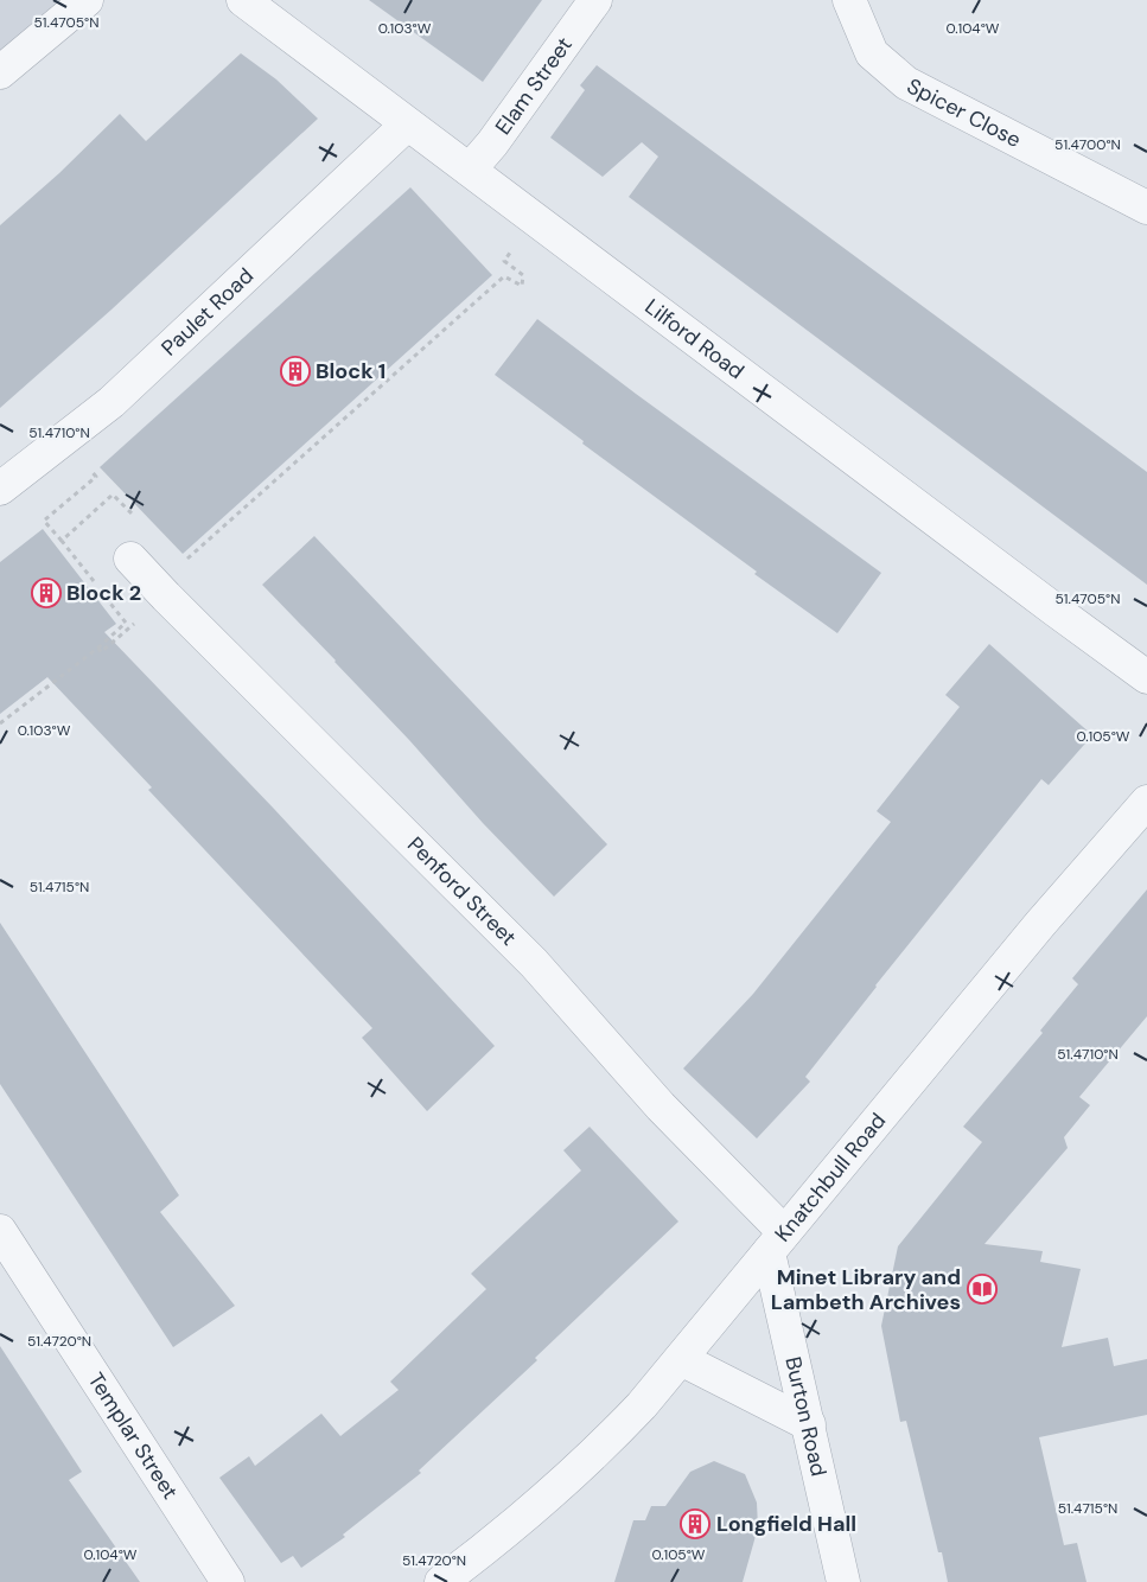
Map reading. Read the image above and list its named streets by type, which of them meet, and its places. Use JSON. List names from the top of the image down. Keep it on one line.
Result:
{"streets":{"street":["Elam Street","Spicer Close","Paulet Road","Lilford Road","Penford Street","Knatchbull Road","Burton Road","Templar Street"]},"crossings":[["Elam Street","Lilford Road"],["Paulet Road","Lilford Road"],["Penford Street","Knatchbull Road"],["Penford Street","Burton Road"],["Knatchbull Road","Burton Road"]],"places":{"building":["Block 1","Block 2","Longfield Hall"],"library":["Minet Library and Lambeth Archives"]},"coordinates":["51.4705°N","0.103°W","0.104°W","51.4700°N","51.4710°N","0.105°W","51.4715°N","51.4720°N"]}
